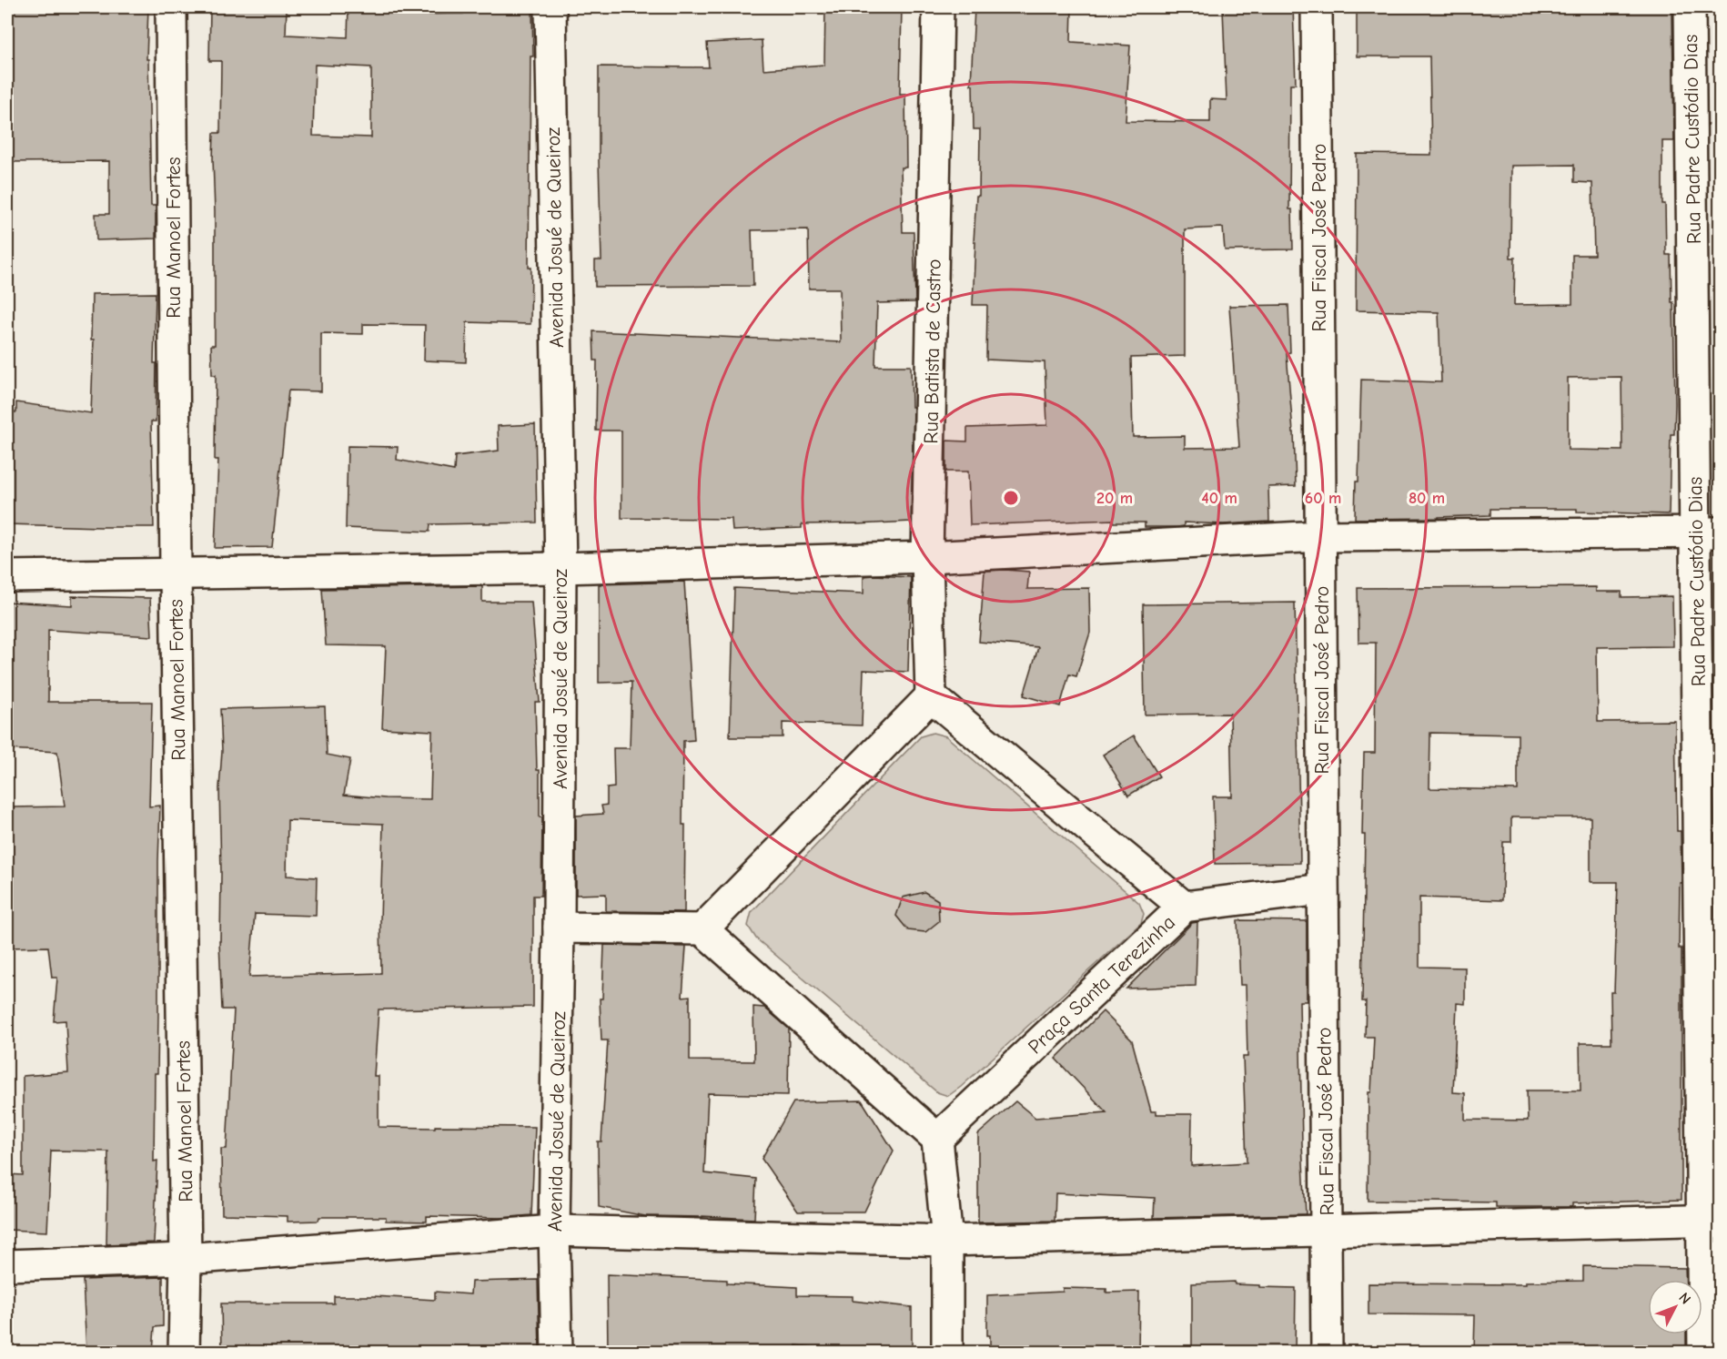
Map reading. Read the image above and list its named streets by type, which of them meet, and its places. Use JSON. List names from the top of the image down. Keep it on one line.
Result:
{"streets":{"street":["Rua Padre Custódio Dias","Rua Manoel Fortes","Avenida Josué de Queiroz","Rua Fiscal José Pedro","Rua Batista de Castro","Praça Santa Terezinha"]},"crossings":[["Rua Batista de Castro","Praça Santa Terezinha"]],"north":"top right","rings":["20 m","40 m","60 m","80 m"]}
